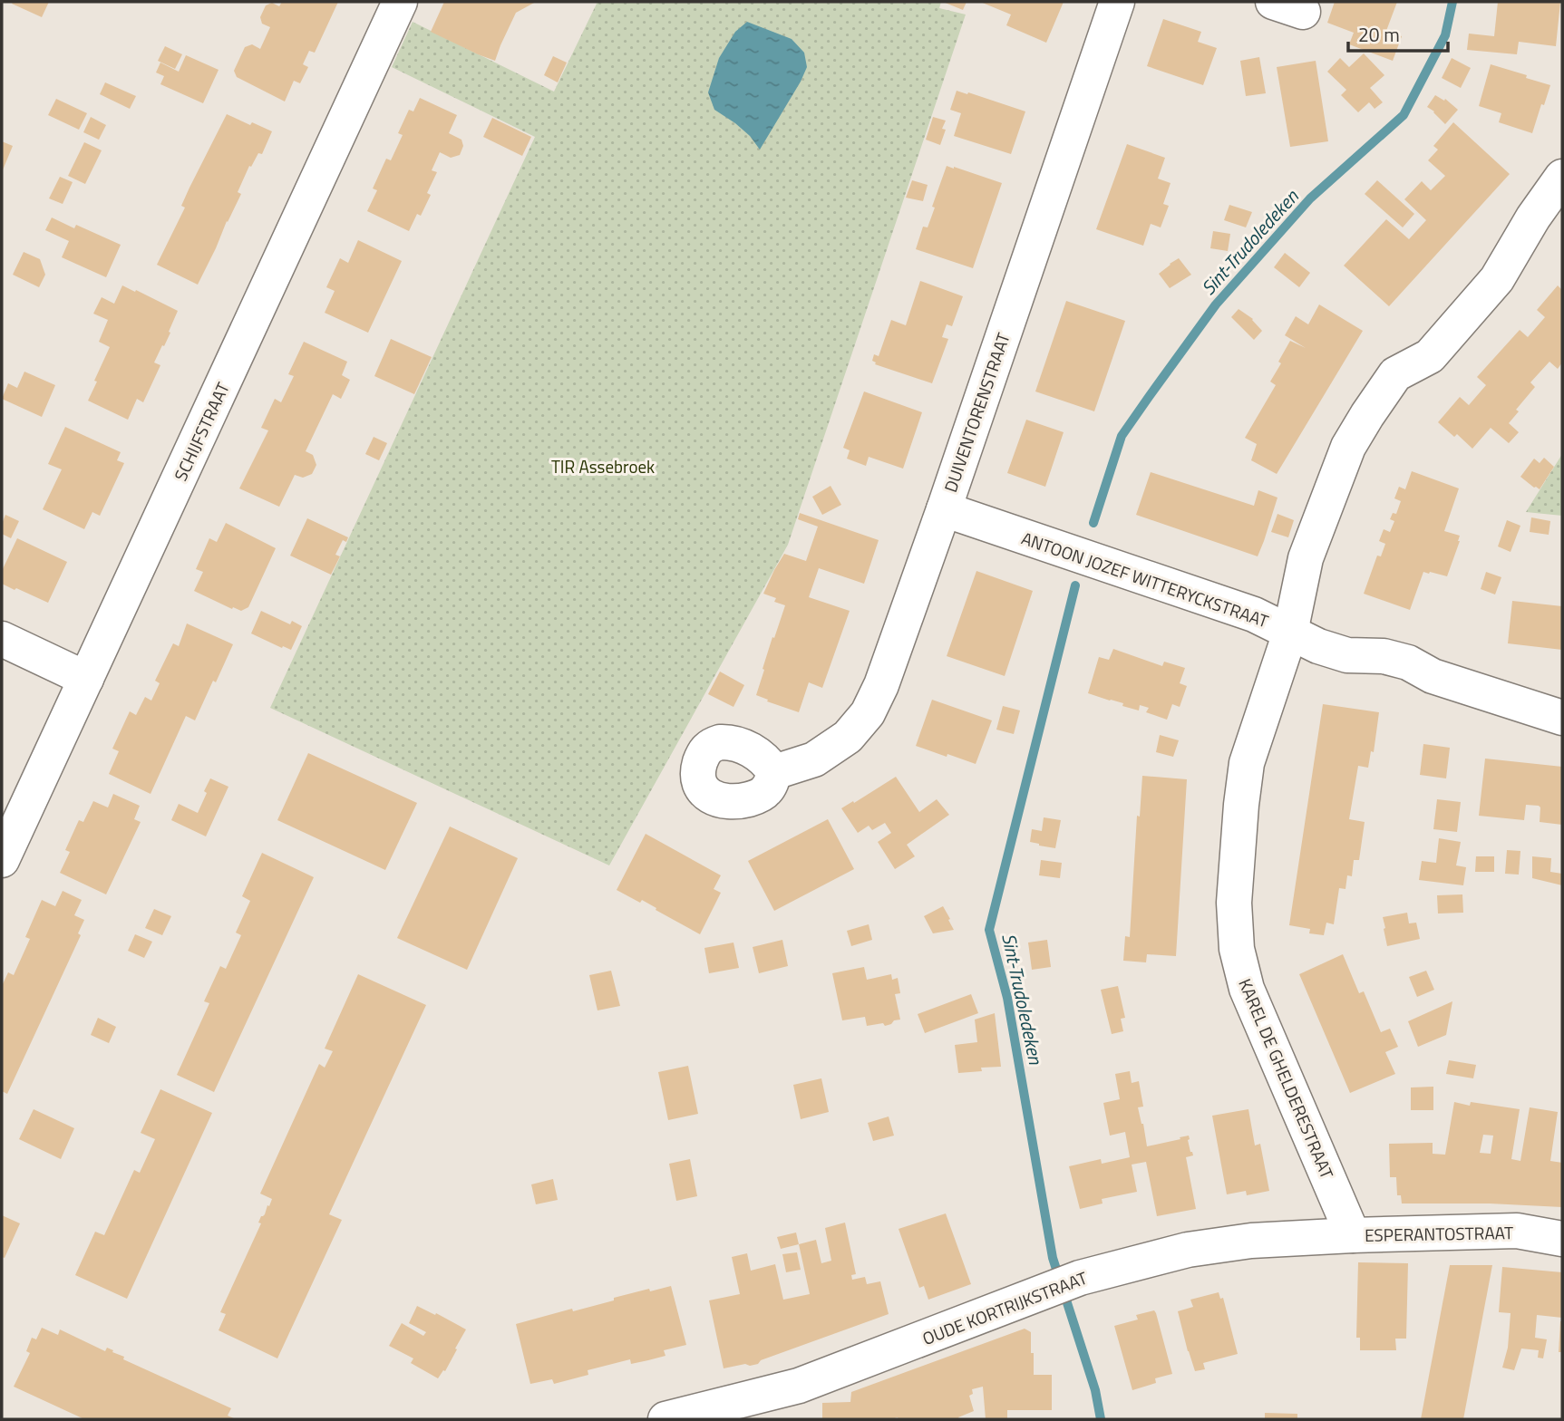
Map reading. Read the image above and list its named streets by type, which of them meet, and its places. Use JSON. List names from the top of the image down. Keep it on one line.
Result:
{"streets":{"street":["DUIVENTORENSTRAAT","SCHIJFSTRAAT","ANTOON JOZEF WITTERYCKSTRAAT","KAREL DE GHELDERESTRAAT","ESPERANTOSTRAAT","OUDE KORTRIJKSTRAAT"]},"crossings":[["DUIVENTORENSTRAAT","ANTOON JOZEF WITTERYCKSTRAAT"],["ANTOON JOZEF WITTERYCKSTRAAT","KAREL DE GHELDERESTRAAT"],["KAREL DE GHELDERESTRAAT","ESPERANTOSTRAAT"],["KAREL DE GHELDERESTRAAT","OUDE KORTRIJKSTRAAT"],["ESPERANTOSTRAAT","OUDE KORTRIJKSTRAAT"]],"water":["Sint-Trudoledeken"],"parks":["TIR Assebroek"],"scale_bar":"20 m"}
